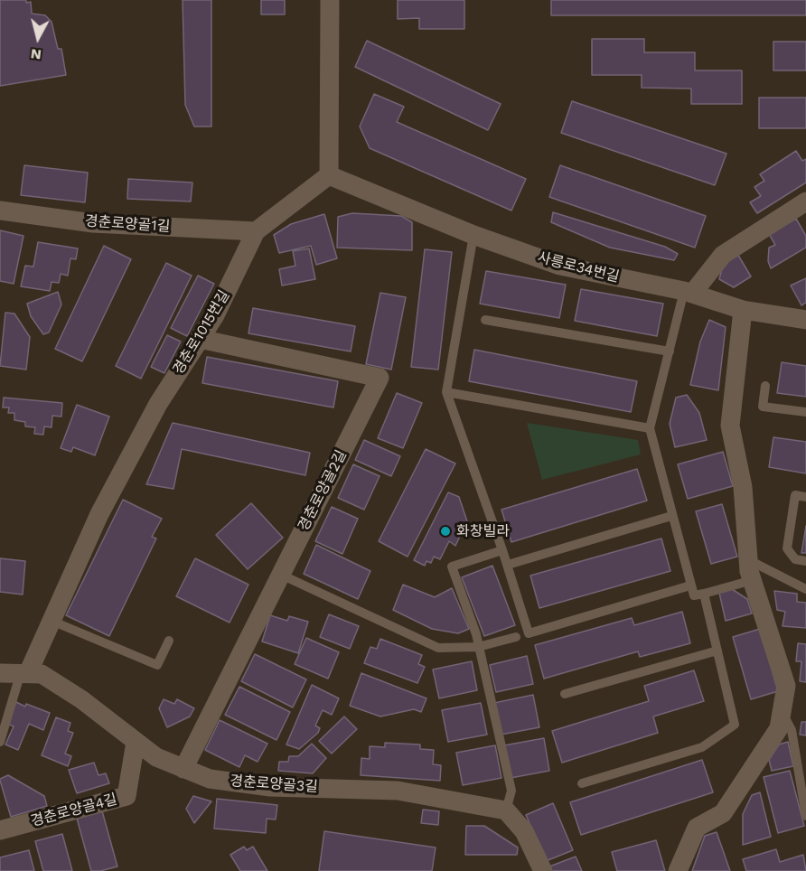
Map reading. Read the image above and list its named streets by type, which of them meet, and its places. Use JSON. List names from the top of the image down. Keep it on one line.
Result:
{"streets":{"street":["경춘로양골1길","사릉로34번길","경춘로1015번길","경춘로양골2길","경춘로양골3길","경춘로양골4길"]},"crossings":[["경춘로양골1길","경춘로1015번길"],["사릉로34번길","경춘로1015번길"],["경춘로1015번길","경춘로양골2길"],["경춘로1015번길","경춘로양골3길"],["경춘로양골2길","경춘로양골3길"],["경춘로양골3길","경춘로양골4길"]],"places":["화창빌라"],"north":"bottom"}
